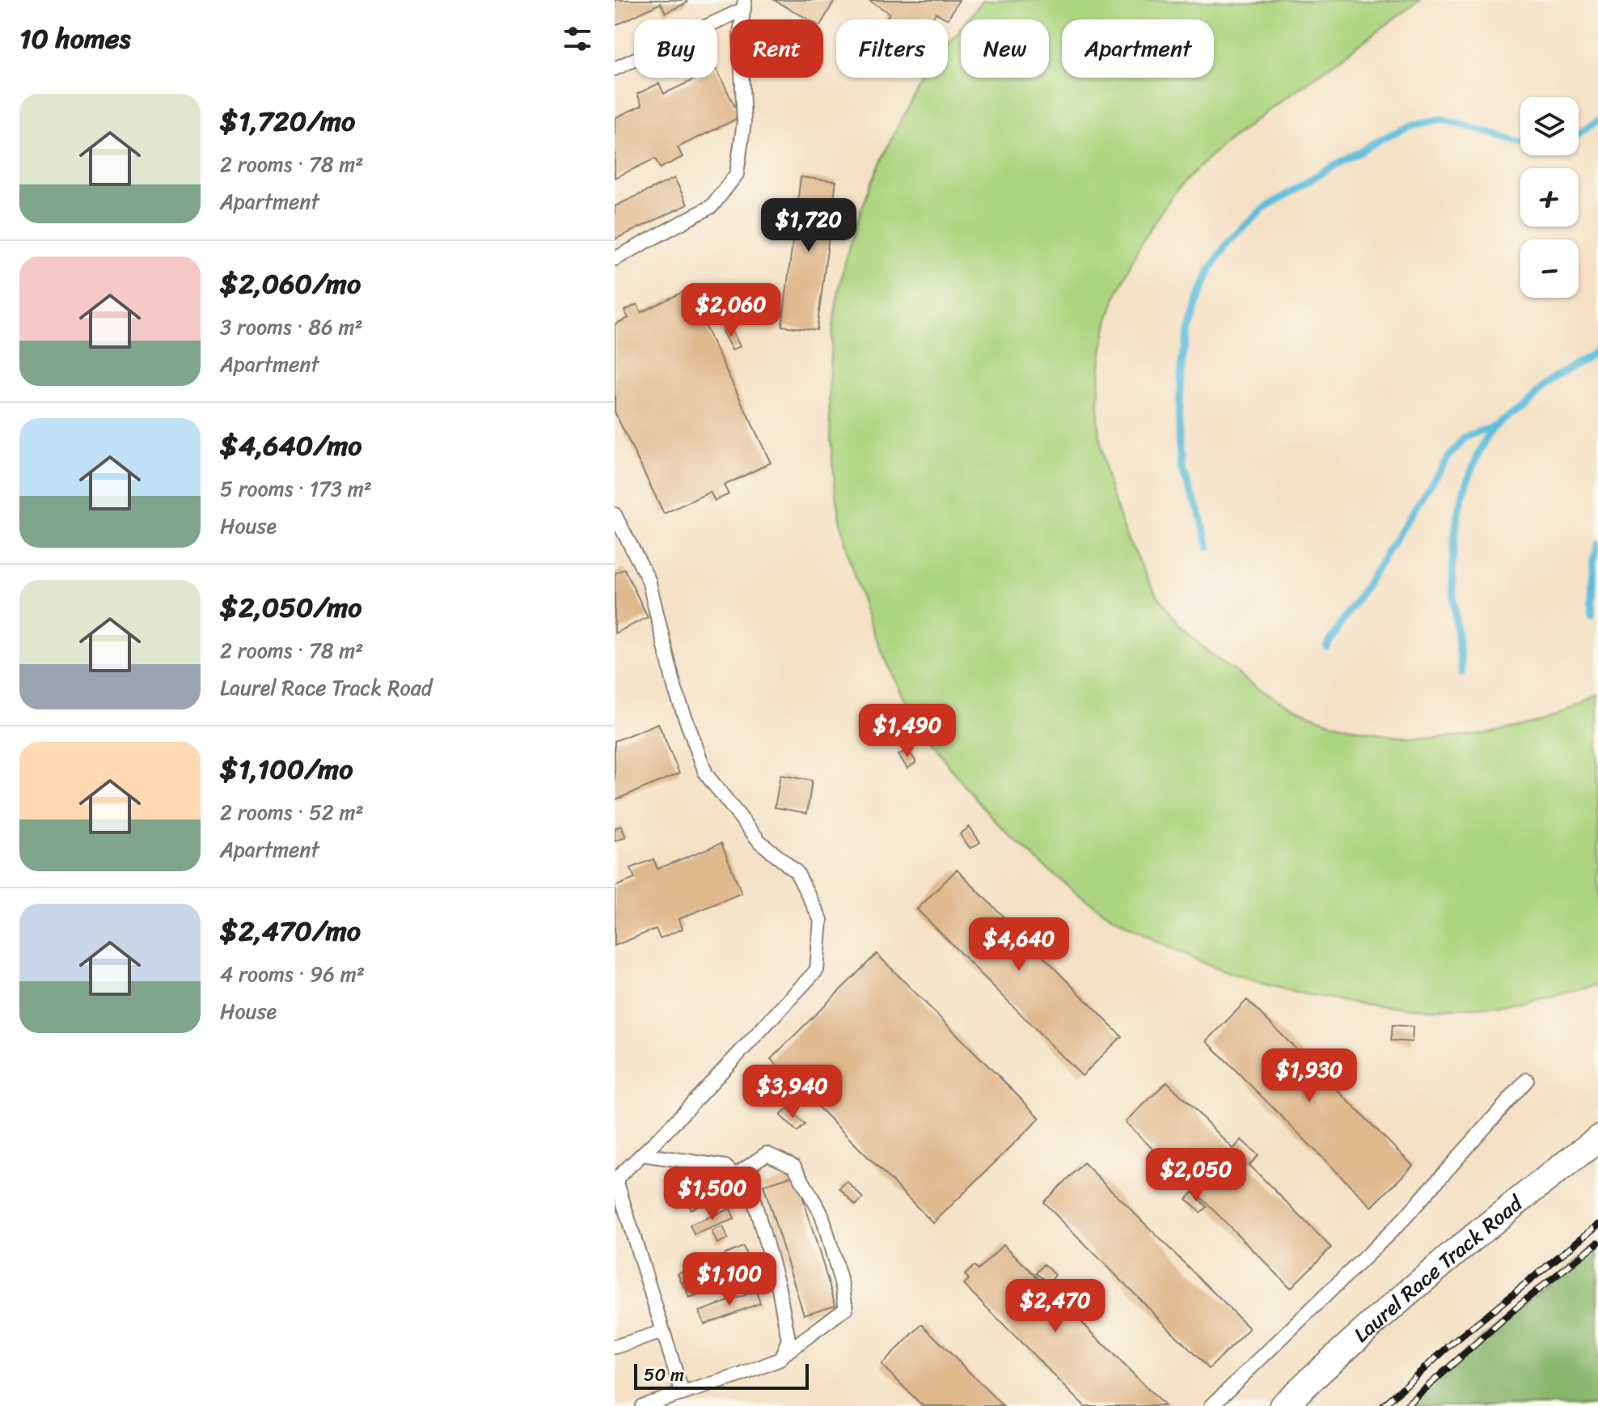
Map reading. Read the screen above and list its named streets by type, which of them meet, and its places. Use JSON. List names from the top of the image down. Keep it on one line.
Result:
{"streets":{"street":["Laurel Race Track Road"]},"scale_bar":"50 m","page":{"heading":"10 homes","chip":["Buy","Rent","Filters","New","Apartment"],"list":[{"name":"$1,720/mo","note":"2 rooms · 78 m² · Apartment"},{"name":"$2,060/mo","note":"3 rooms · 86 m² · Apartment"},{"name":"$4,640/mo","note":"5 rooms · 173 m² · House"},{"name":"$2,050/mo","note":"2 rooms · 78 m² · Laurel Race Track Road"},{"name":"$1,100/mo","note":"2 rooms · 52 m² · Apartment"},{"name":"$2,470/mo","note":"4 rooms · 96 m² · House"}],"map_buttons":["+","−"],"price":["$1,720","$2,060","$1,490","$4,640","$1,930","$3,940","$2,050","$1,500","$1,100","$2,470"],"scale":"50 m"}}
